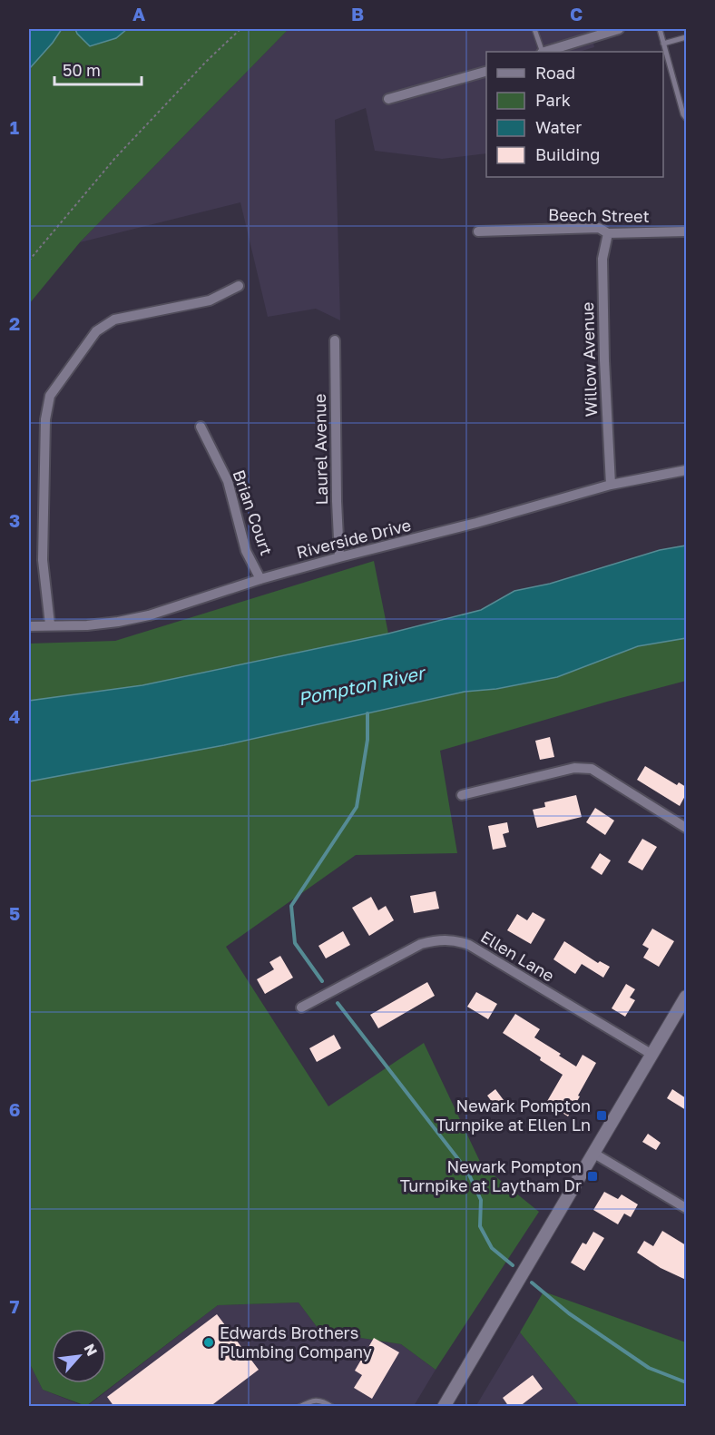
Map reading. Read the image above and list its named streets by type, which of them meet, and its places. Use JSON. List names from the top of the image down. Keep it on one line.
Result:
{"streets":{"street":["Beech Street","Willow Avenue","Laurel Avenue","Brian Court","Riverside Drive","Ellen Lane"]},"crossings":[["Beech Street","Willow Avenue"],["Willow Avenue","Riverside Drive"],["Laurel Avenue","Riverside Drive"],["Brian Court","Riverside Drive"]],"water":["Pompton River"],"places":{"transit":["Newark Pompton Turnpike at Ellen Ln","Newark Pompton Turnpike at Laytham Dr"],"other":["Edwards Brothers Plumbing Company"]},"legend":["Road","Park","Water","Building"],"scale_bar":"50 m","north":"top right","grid":{"columns":["A","B","C"],"rows":["1","2","3","4","5","6","7"]}}
